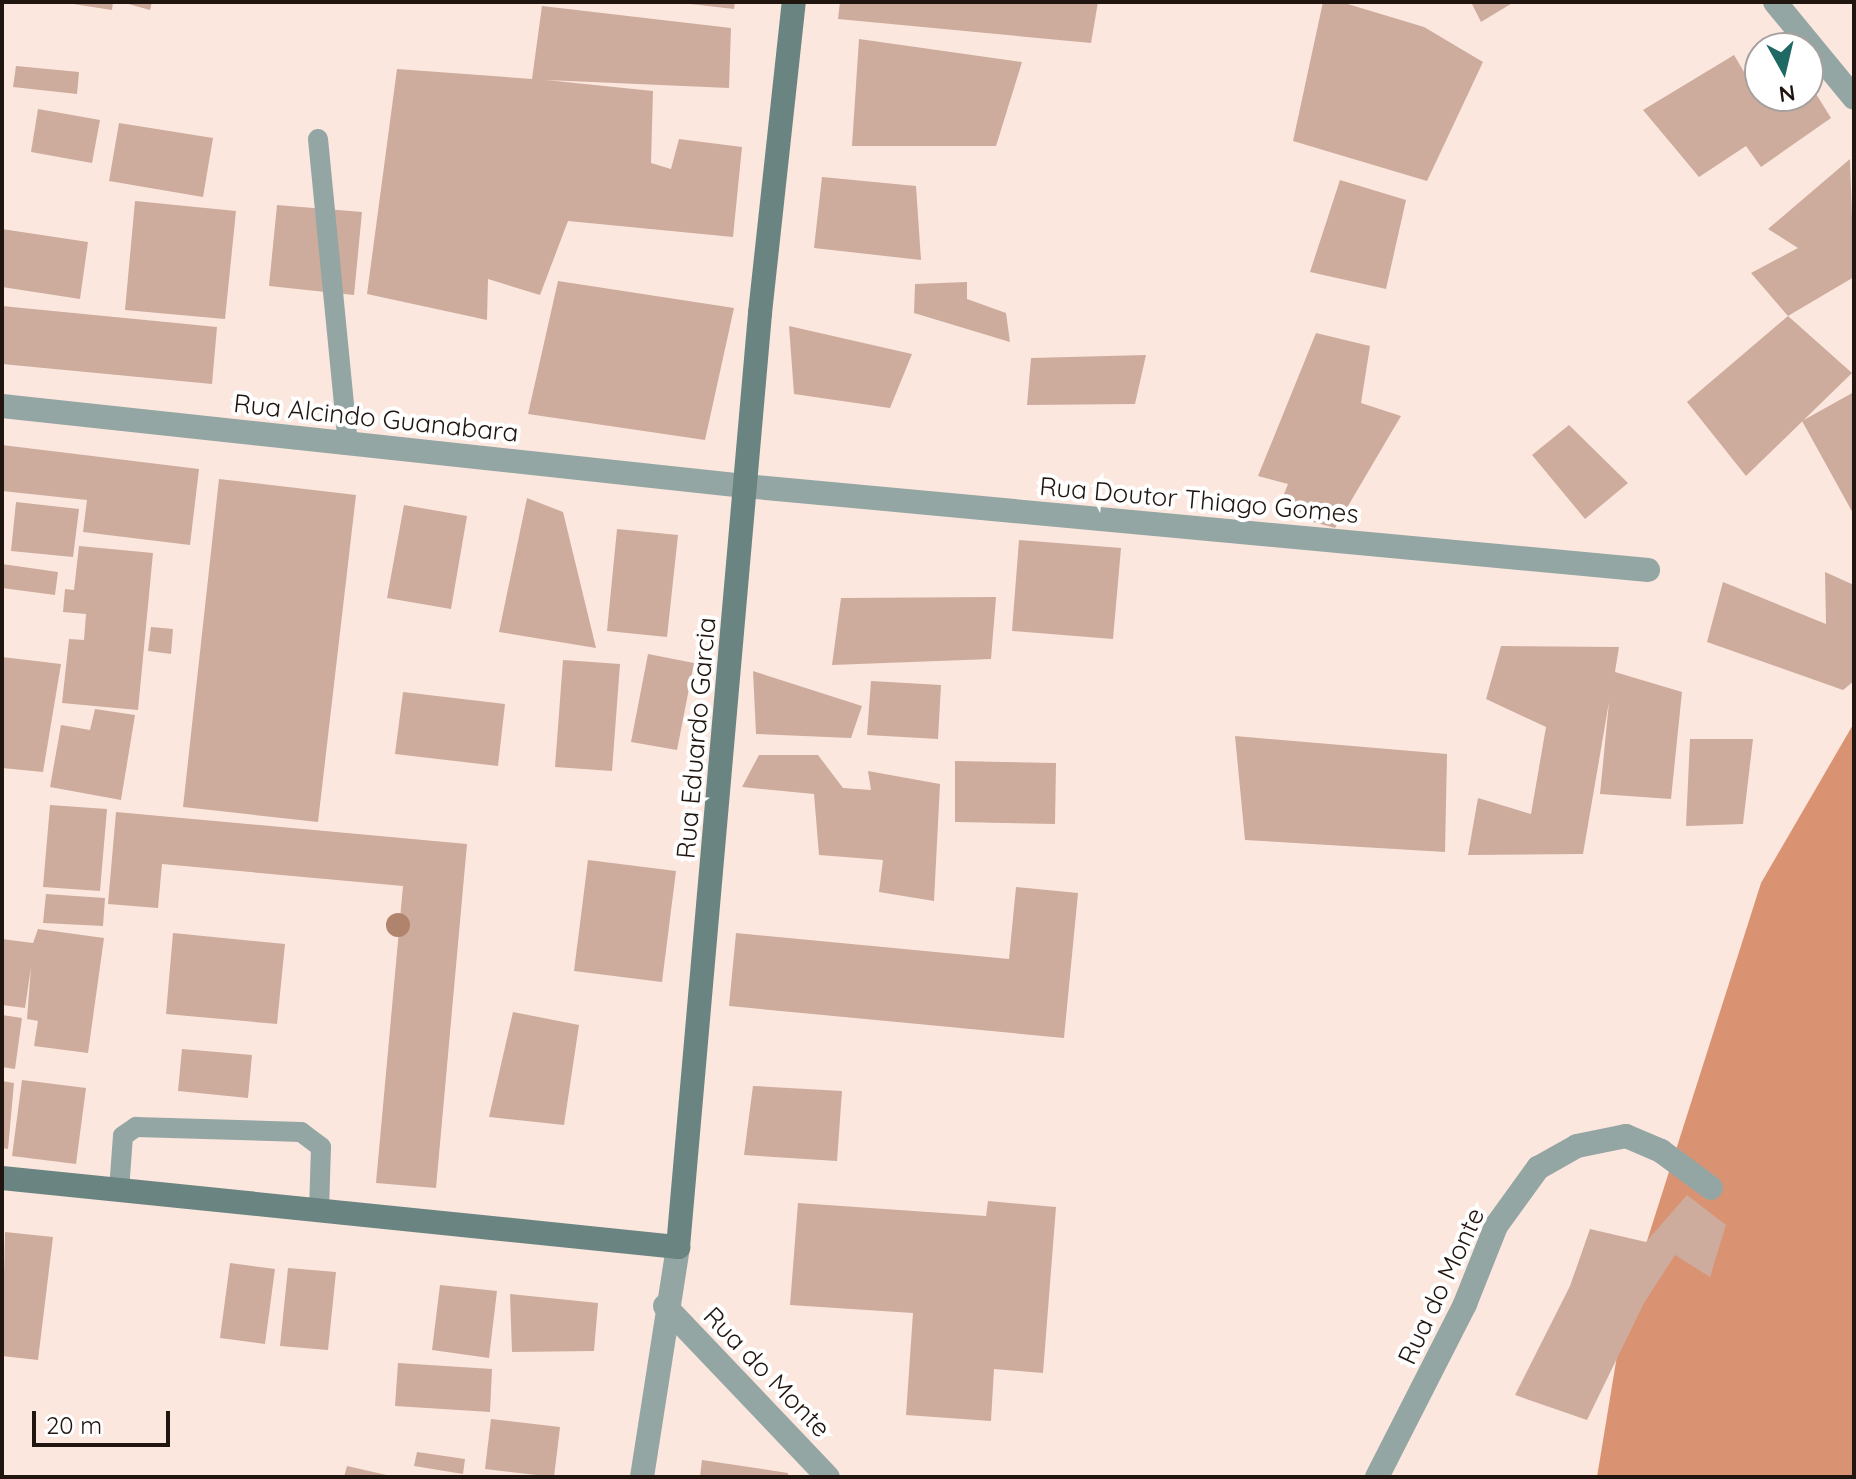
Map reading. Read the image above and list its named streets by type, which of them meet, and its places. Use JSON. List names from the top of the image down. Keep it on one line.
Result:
{"streets":{"main road":["Rua Eduardo Garcia"],"street":["Rua Alcindo Guanabara","Rua Doutor Thiago Gomes","Rua do Monte"]},"crossings":[["Rua Alcindo Guanabara","Rua Doutor Thiago Gomes"],["Rua Alcindo Guanabara","Rua Eduardo Garcia"],["Rua Doutor Thiago Gomes","Rua Eduardo Garcia"],["Rua Eduardo Garcia","Rua do Monte"]],"scale_bar":"20 m","north":"bottom"}
